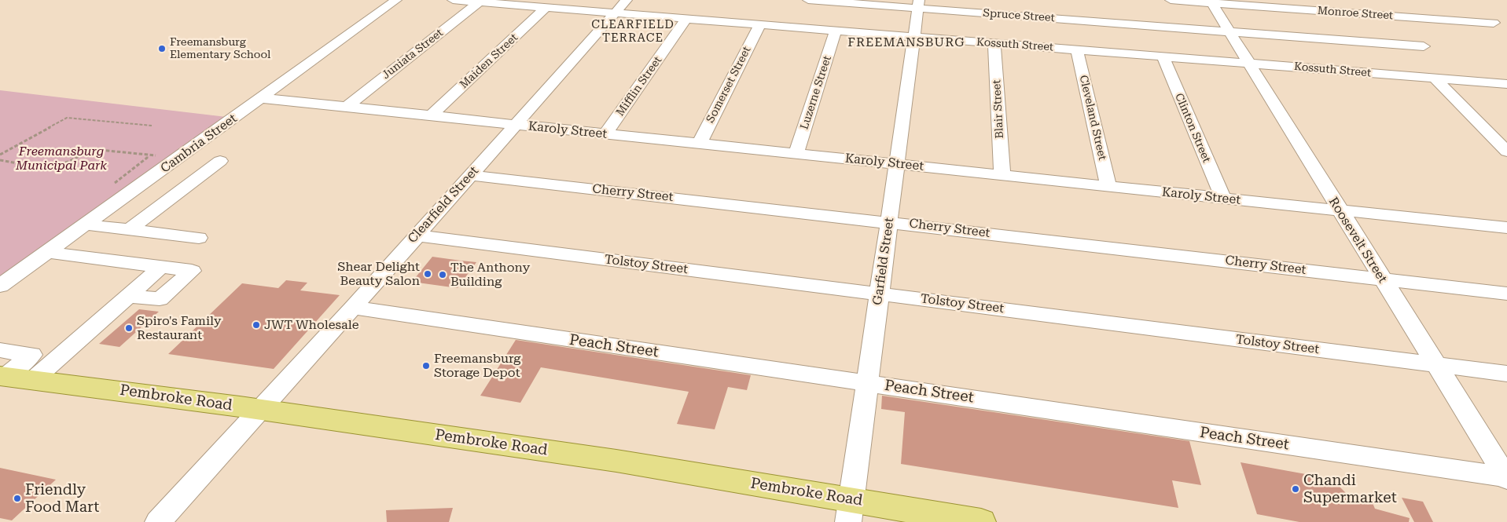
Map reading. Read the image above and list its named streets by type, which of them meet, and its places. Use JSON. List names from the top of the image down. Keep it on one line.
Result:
{"streets":{"main road":["Pembroke Road"],"street":["Monroe Street","Spruce Street","Kossuth Street","Juniata Street","Maiden Street","Somerset Street","Mifflin Street","Luzerne Street","Blair Street","Cleveland Street","Clinton Street","Karoly Street","Cambria Street","Cherry Street","Clearfield Street","Roosevelt Street","Garfield Street","Tolstoy Street","Peach Street"]},"crossings":[["Monroe Street","Roosevelt Street"],["Spruce Street","Roosevelt Street"],["Spruce Street","Garfield Street"],["Kossuth Street","Juniata Street"],["Kossuth Street","Maiden Street"],["Kossuth Street","Somerset Street"],["Kossuth Street","Mifflin Street"],["Kossuth Street","Luzerne Street"],["Kossuth Street","Blair Street"],["Kossuth Street","Cleveland Street"],["Kossuth Street","Clinton Street"],["Kossuth Street","Clearfield Street"],["Kossuth Street","Roosevelt Street"],["Kossuth Street","Garfield Street"],["Juniata Street","Karoly Street"],["Maiden Street","Karoly Street"],["Somerset Street","Karoly Street"],["Mifflin Street","Karoly Street"],["Luzerne Street","Karoly Street"],["Blair Street","Karoly Street"],["Cleveland Street","Karoly Street"],["Clinton Street","Karoly Street"],["Karoly Street","Cambria Street"],["Karoly Street","Clearfield Street"],["Karoly Street","Roosevelt Street"],["Karoly Street","Garfield Street"],["Cherry Street","Clearfield Street"],["Cherry Street","Roosevelt Street"],["Cherry Street","Garfield Street"],["Clearfield Street","Tolstoy Street"],["Clearfield Street","Peach Street"],["Clearfield Street","Pembroke Road"],["Roosevelt Street","Tolstoy Street"],["Roosevelt Street","Peach Street"],["Garfield Street","Tolstoy Street"],["Garfield Street","Peach Street"],["Garfield Street","Pembroke Road"]],"districts":["CLEARFIELD TERRACE","FREEMANSBURG"],"parks":["Freemansburg Municipal Park"],"places":["Freemansburg Elementary School","Shear Delight Beauty Salon","The Anthony Building","JWT Wholesale","Spiro's Family Restaurant","Freemansburg Storage Depot","Chandi Supermarket","Friendly Food Mart"]}
